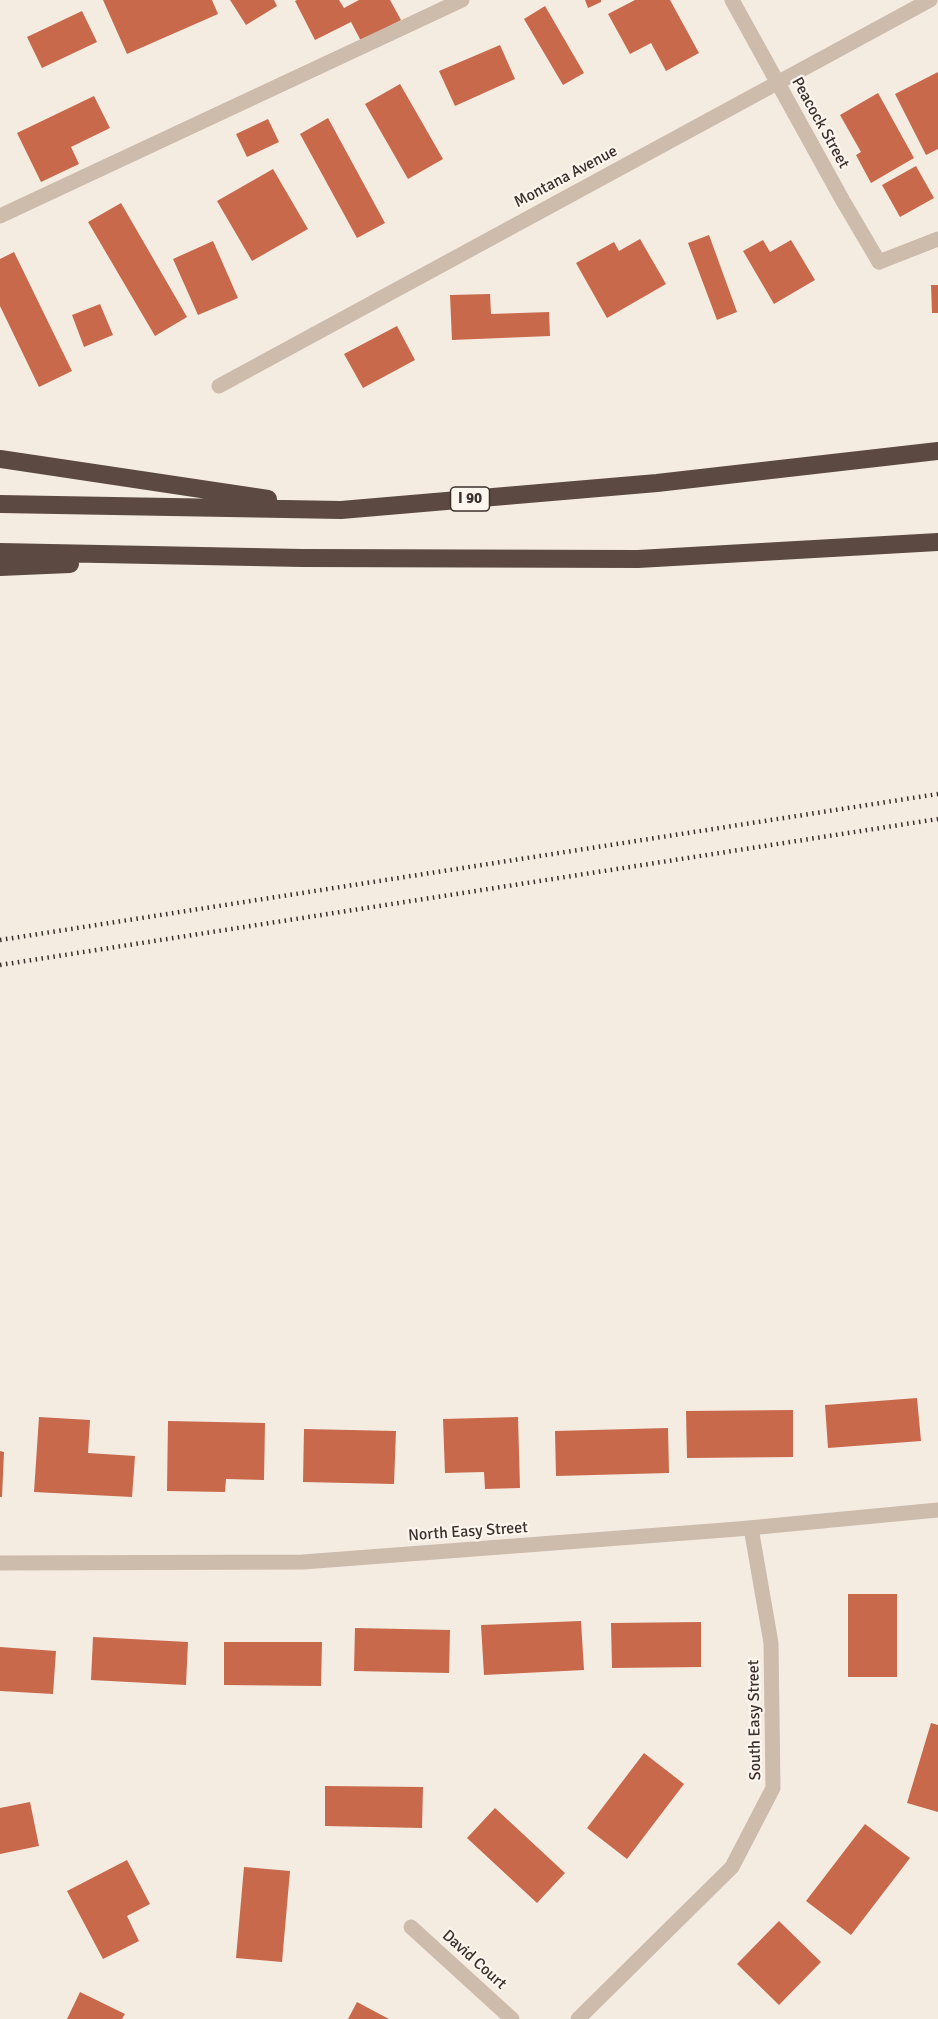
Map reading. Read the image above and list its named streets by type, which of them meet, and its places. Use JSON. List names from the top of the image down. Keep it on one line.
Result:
{"streets":{"highway":["I 90"],"street":["Peacock Street","Montana Avenue","North Easy Street","South Easy Street","David Court"]},"crossings":[["Peacock Street","Montana Avenue"],["North Easy Street","South Easy Street"]]}
